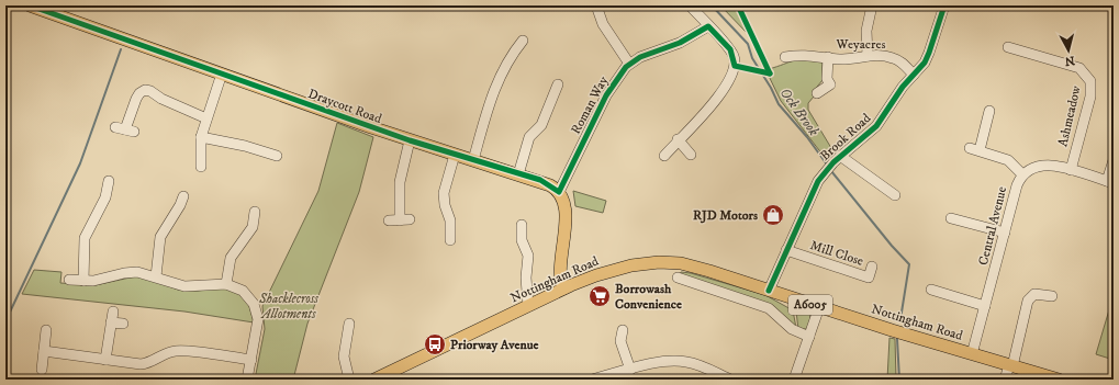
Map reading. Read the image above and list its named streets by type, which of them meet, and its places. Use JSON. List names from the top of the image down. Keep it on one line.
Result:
{"streets":{"main road":["Draycott Road","Nottingham Road","A6005"],"street":["Weyacres","Roman Way","Ashmeadow","Brook Road","Central Avenue","Mill Close"]},"crossings":[["Weyacres","Brook Road"],["Roman Way","Draycott Road"],["Ashmeadow","Central Avenue"],["Brook Road","Mill Close"],["Brook Road","Nottingham Road"],["Central Avenue","Nottingham Road"]],"water":["Ock Brook"],"parks":["Shacklecross Allotments"],"places":{"shop":["RJD Motors"],"supermarket":["Borrowash Convenience"],"bus stop":["Priorway Avenue"]},"north":"bottom"}
